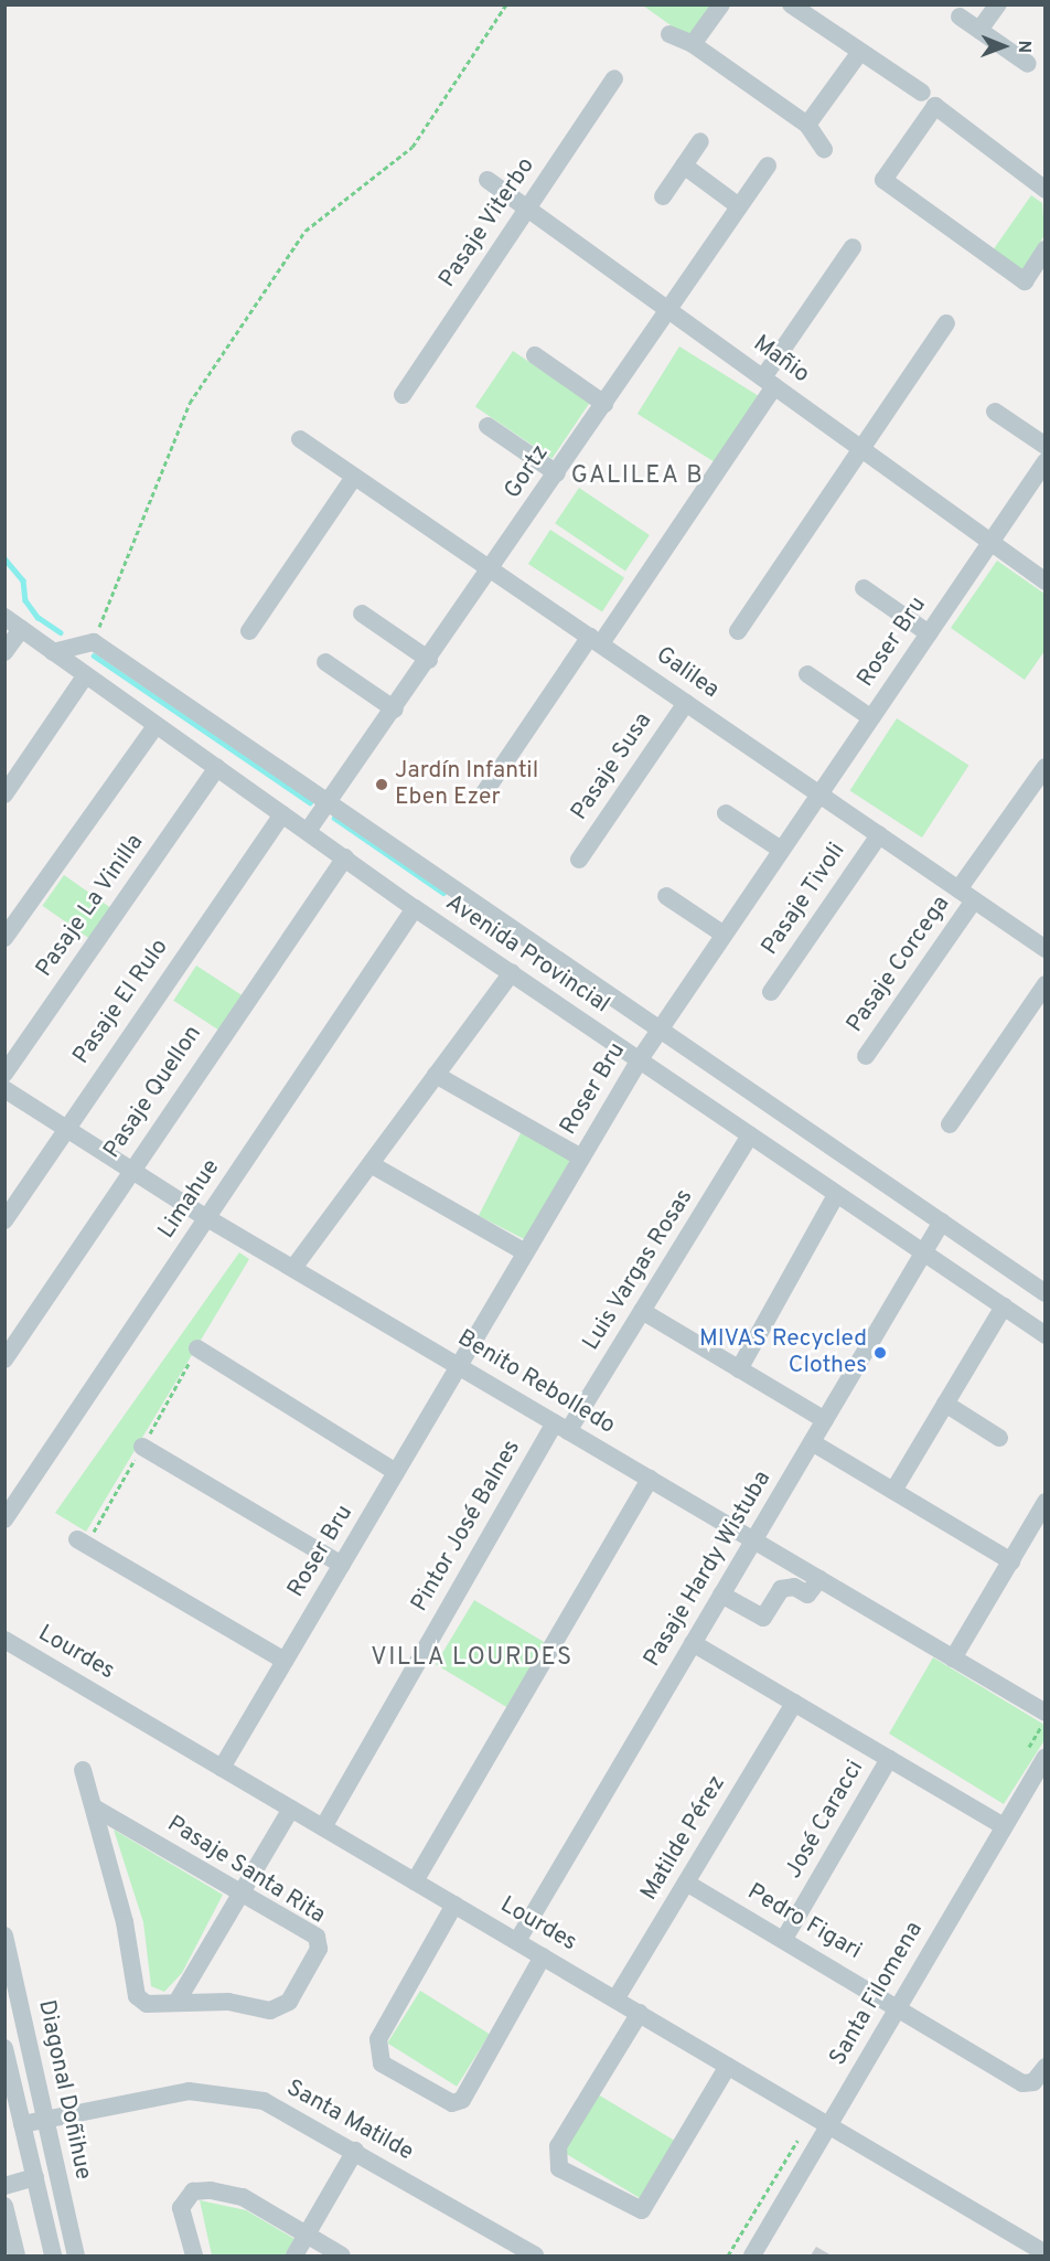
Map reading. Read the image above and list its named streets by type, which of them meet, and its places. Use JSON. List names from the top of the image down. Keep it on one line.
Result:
{"streets":{"street":["Pasaje Viterbo","Mañio","Gortz","Roser Bru","Galilea","Pasaje Susa","Pasaje Tivoli","Pasaje La Vinilla","Avenida Provincial","Pasaje Corcega","Pasaje El Rulo","Pasaje Quellon","Limahue","Luis Vargas Rosas","Benito Rebolledo","Pintor José Balnes","Pasaje Hardy Wistuba","Lourdes","José Caracci","Matilde Pérez","Pasaje Santa Rita","Pedro Figari","Santa Filomena","Diagonal Doñihue","Santa Matilde"]},"crossings":[["Pasaje Viterbo","Mañio"],["Mañio","Gortz"],["Mañio","Roser Bru"],["Gortz","Galilea"],["Gortz","Avenida Provincial"],["Roser Bru","Galilea"],["Roser Bru","Avenida Provincial"],["Roser Bru","Benito Rebolledo"],["Roser Bru","Lourdes"],["Galilea","Pasaje Susa"],["Galilea","Pasaje Tivoli"],["Galilea","Pasaje Corcega"],["Pasaje La Vinilla","Avenida Provincial"],["Avenida Provincial","Pasaje El Rulo"],["Avenida Provincial","Pasaje Quellon"],["Avenida Provincial","Limahue"],["Avenida Provincial","Luis Vargas Rosas"],["Avenida Provincial","Pasaje Hardy Wistuba"],["Pasaje El Rulo","Benito Rebolledo"],["Pasaje Quellon","Benito Rebolledo"],["Limahue","Benito Rebolledo"],["Luis Vargas Rosas","Benito Rebolledo"],["Luis Vargas Rosas","Pintor José Balnes"],["Benito Rebolledo","Pintor José Balnes"],["Benito Rebolledo","Pasaje Hardy Wistuba"],["Pintor José Balnes","Lourdes"],["Pasaje Hardy Wistuba","Lourdes"],["Lourdes","Matilde Pérez"],["Lourdes","Santa Filomena"],["José Caracci","Pedro Figari"],["Matilde Pérez","Pedro Figari"],["Pedro Figari","Santa Filomena"],["Diagonal Doñihue","Santa Matilde"]],"districts":["GALILEA B","VILLA LOURDES"],"places":["Jardín Infantil Eben Ezer","MIVAS Recycled Clothes"],"north":"right"}
